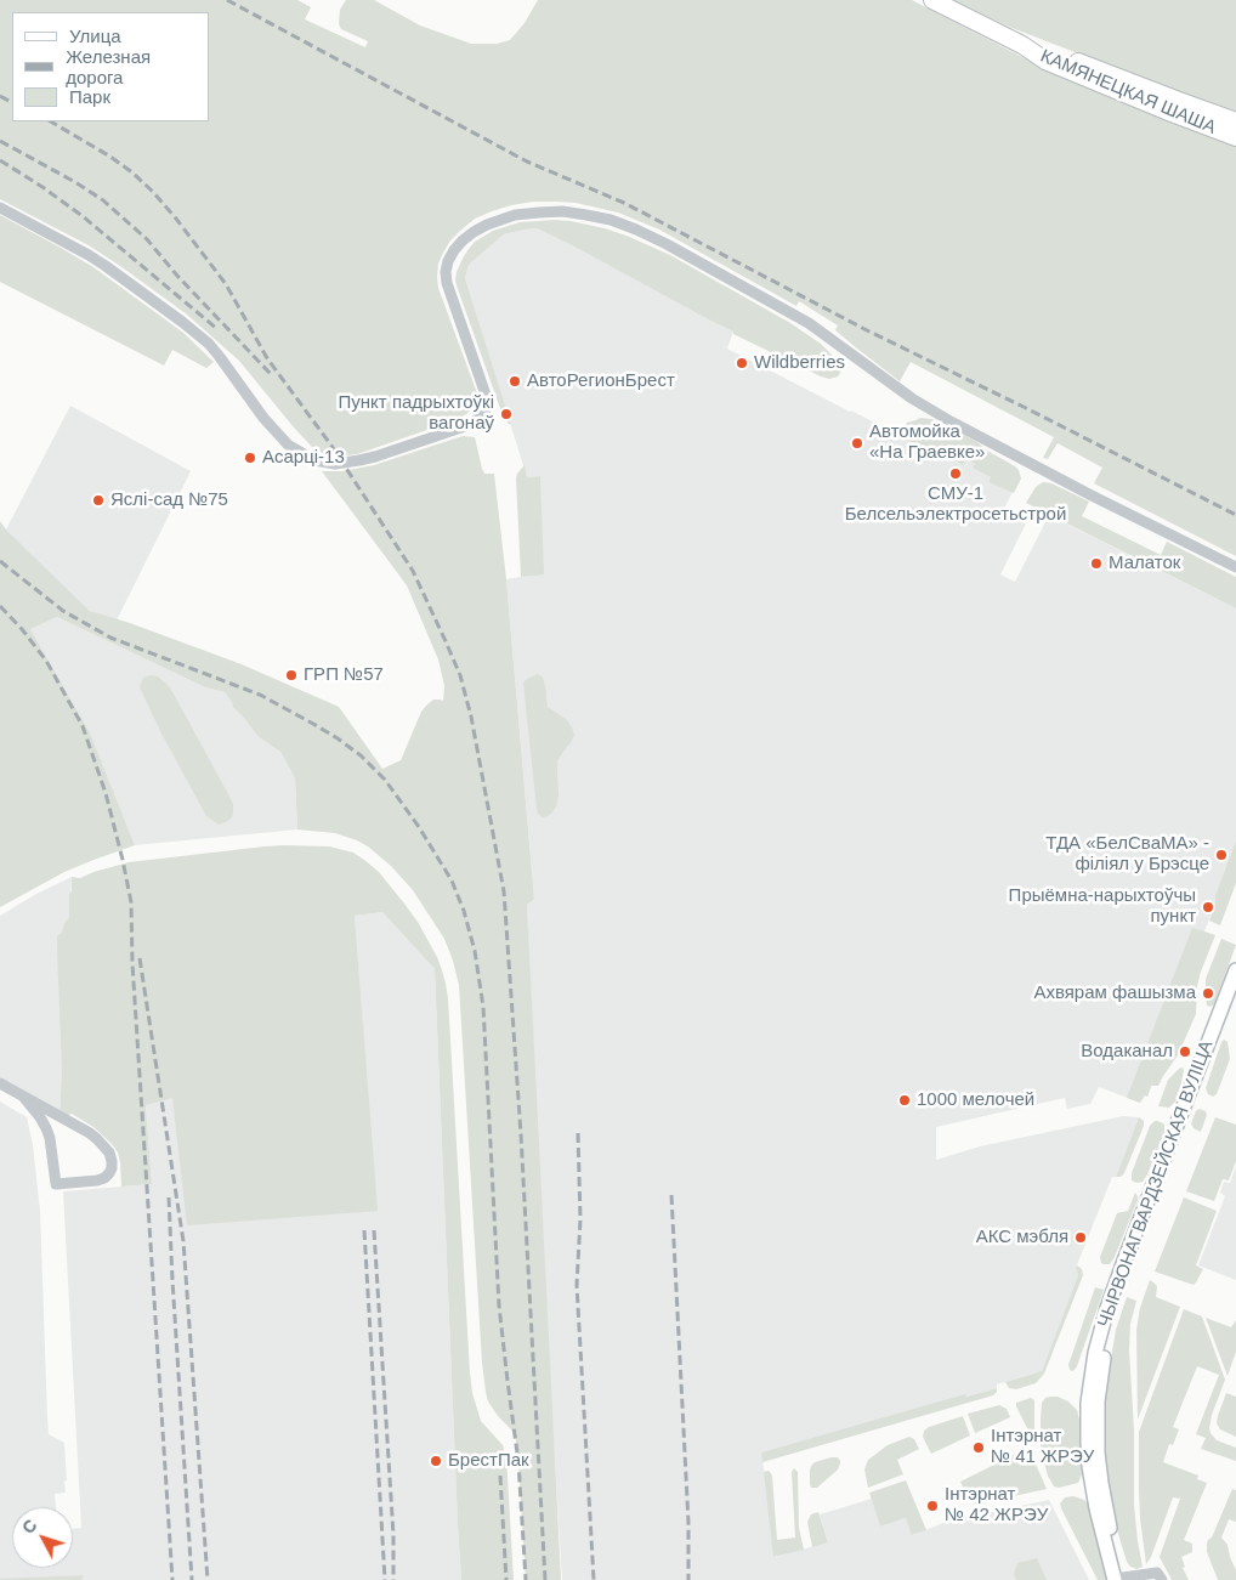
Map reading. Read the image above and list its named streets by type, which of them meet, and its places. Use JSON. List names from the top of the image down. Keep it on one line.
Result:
{"streets":{"main road":["КАМЯНЕЦКАЯ ШАША","ЧЫРВОНАГВАРДЗЕЙСКАЯ ВУЛІЦА"]},"places":["Wildberries","АвтоРегионБрест","Пункт падрыхтоўкі вагонаў","Автомойка «На Граевке»","Асарці-13","СМУ-1 Белсельэлектросетьстрой","Яслі-сад №75","Малаток","ГРП №57","ТДА «БелСваМА» - філіял у Брэсце","Прыёмна-нарыхтоўчы пункт","Ахвярам фашызма","Водаканал","1000 мелочей","АКС мэбля","Інтэрнат № 41 ЖРЭУ","БрестПак","Інтэрнат № 42 ЖРЭУ"],"legend":["Улица","Железная дорога","Парк"],"north":"top left"}
